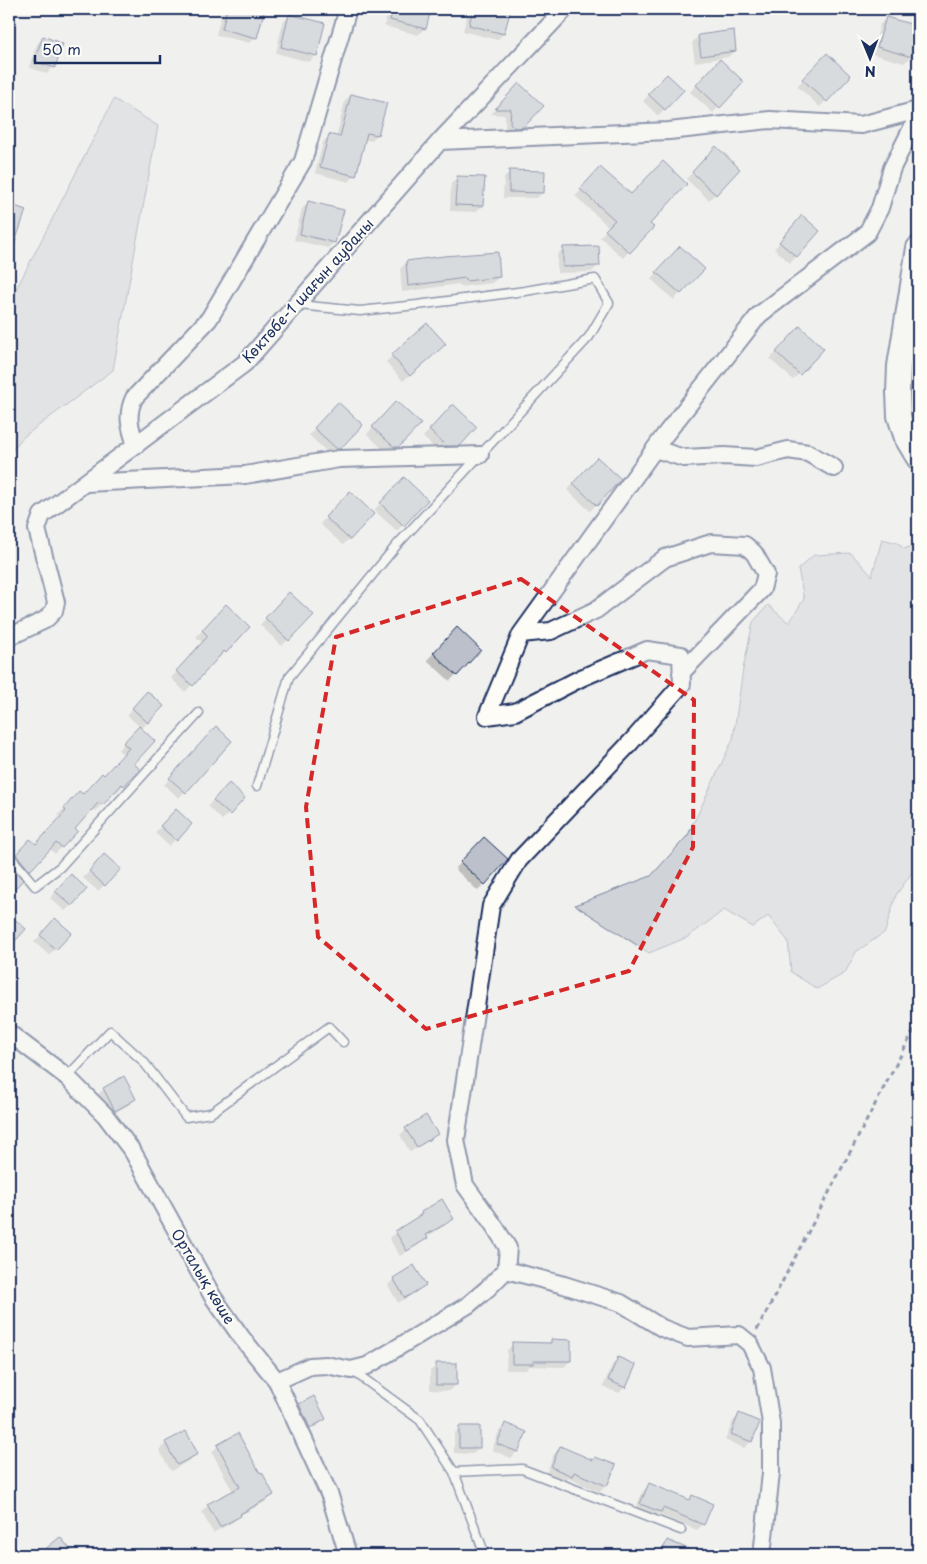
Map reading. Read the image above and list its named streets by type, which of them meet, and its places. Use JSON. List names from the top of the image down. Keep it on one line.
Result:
{"streets":{"street":["Көктөбе-1 шағын ауданы","Орталық көше"]},"scale_bar":"50 m","north":"bottom"}
